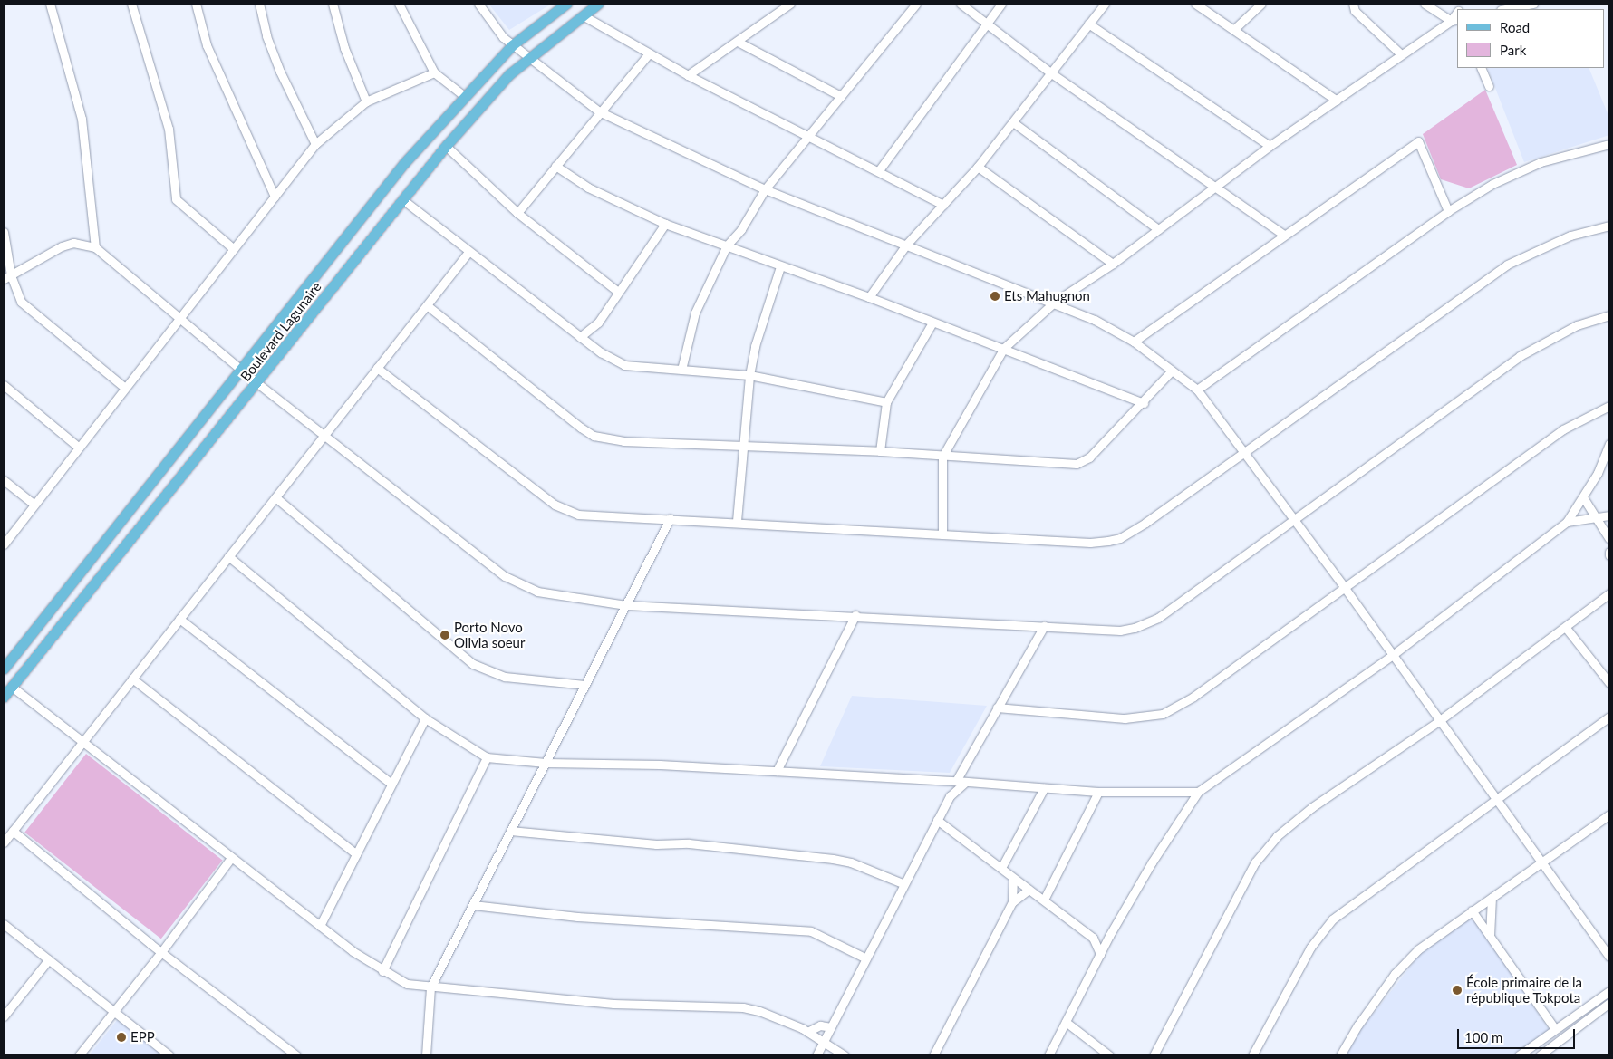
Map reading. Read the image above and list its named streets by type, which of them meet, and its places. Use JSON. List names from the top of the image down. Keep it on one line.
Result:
{"streets":{"main road":["Boulevard Lagunaire"]},"places":["Ets Mahugnon","Porto Novo Olivia soeur","École primaire de la république Tokpota","EPP"],"legend":["Road","Park"],"scale_bar":"100 m"}
